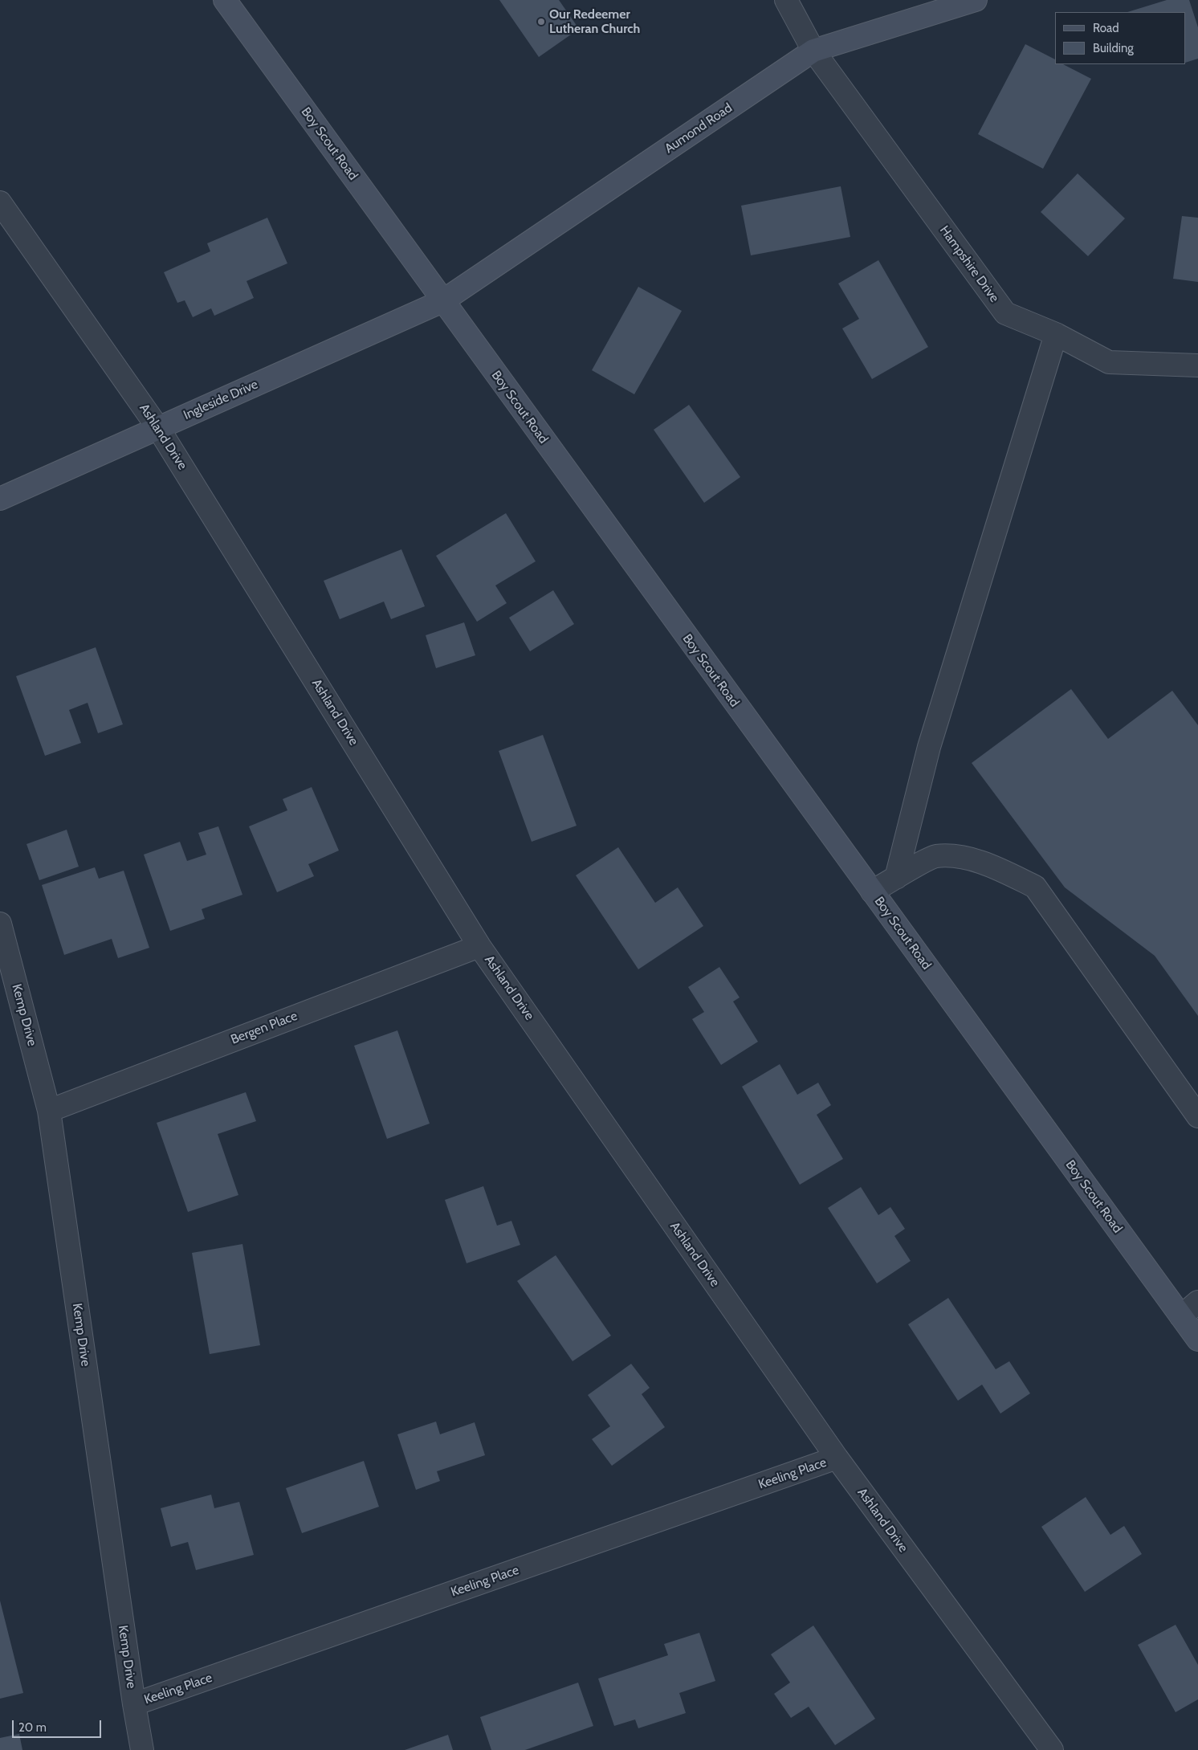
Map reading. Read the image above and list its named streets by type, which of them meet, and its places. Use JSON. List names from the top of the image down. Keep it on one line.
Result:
{"streets":{"street":["Aumond Road","Boy Scout Road","Hampshire Drive","Ingleside Drive","Ashland Drive","Kemp Drive","Bergen Place","Keeling Place"]},"crossings":[["Aumond Road","Boy Scout Road"],["Aumond Road","Hampshire Drive"],["Aumond Road","Ingleside Drive"],["Boy Scout Road","Ingleside Drive"],["Ingleside Drive","Ashland Drive"],["Ashland Drive","Bergen Place"],["Ashland Drive","Keeling Place"],["Kemp Drive","Bergen Place"],["Kemp Drive","Keeling Place"]],"places":["Our Redeemer Lutheran Church"],"legend":["Road","Building"],"scale_bar":"20 m"}
